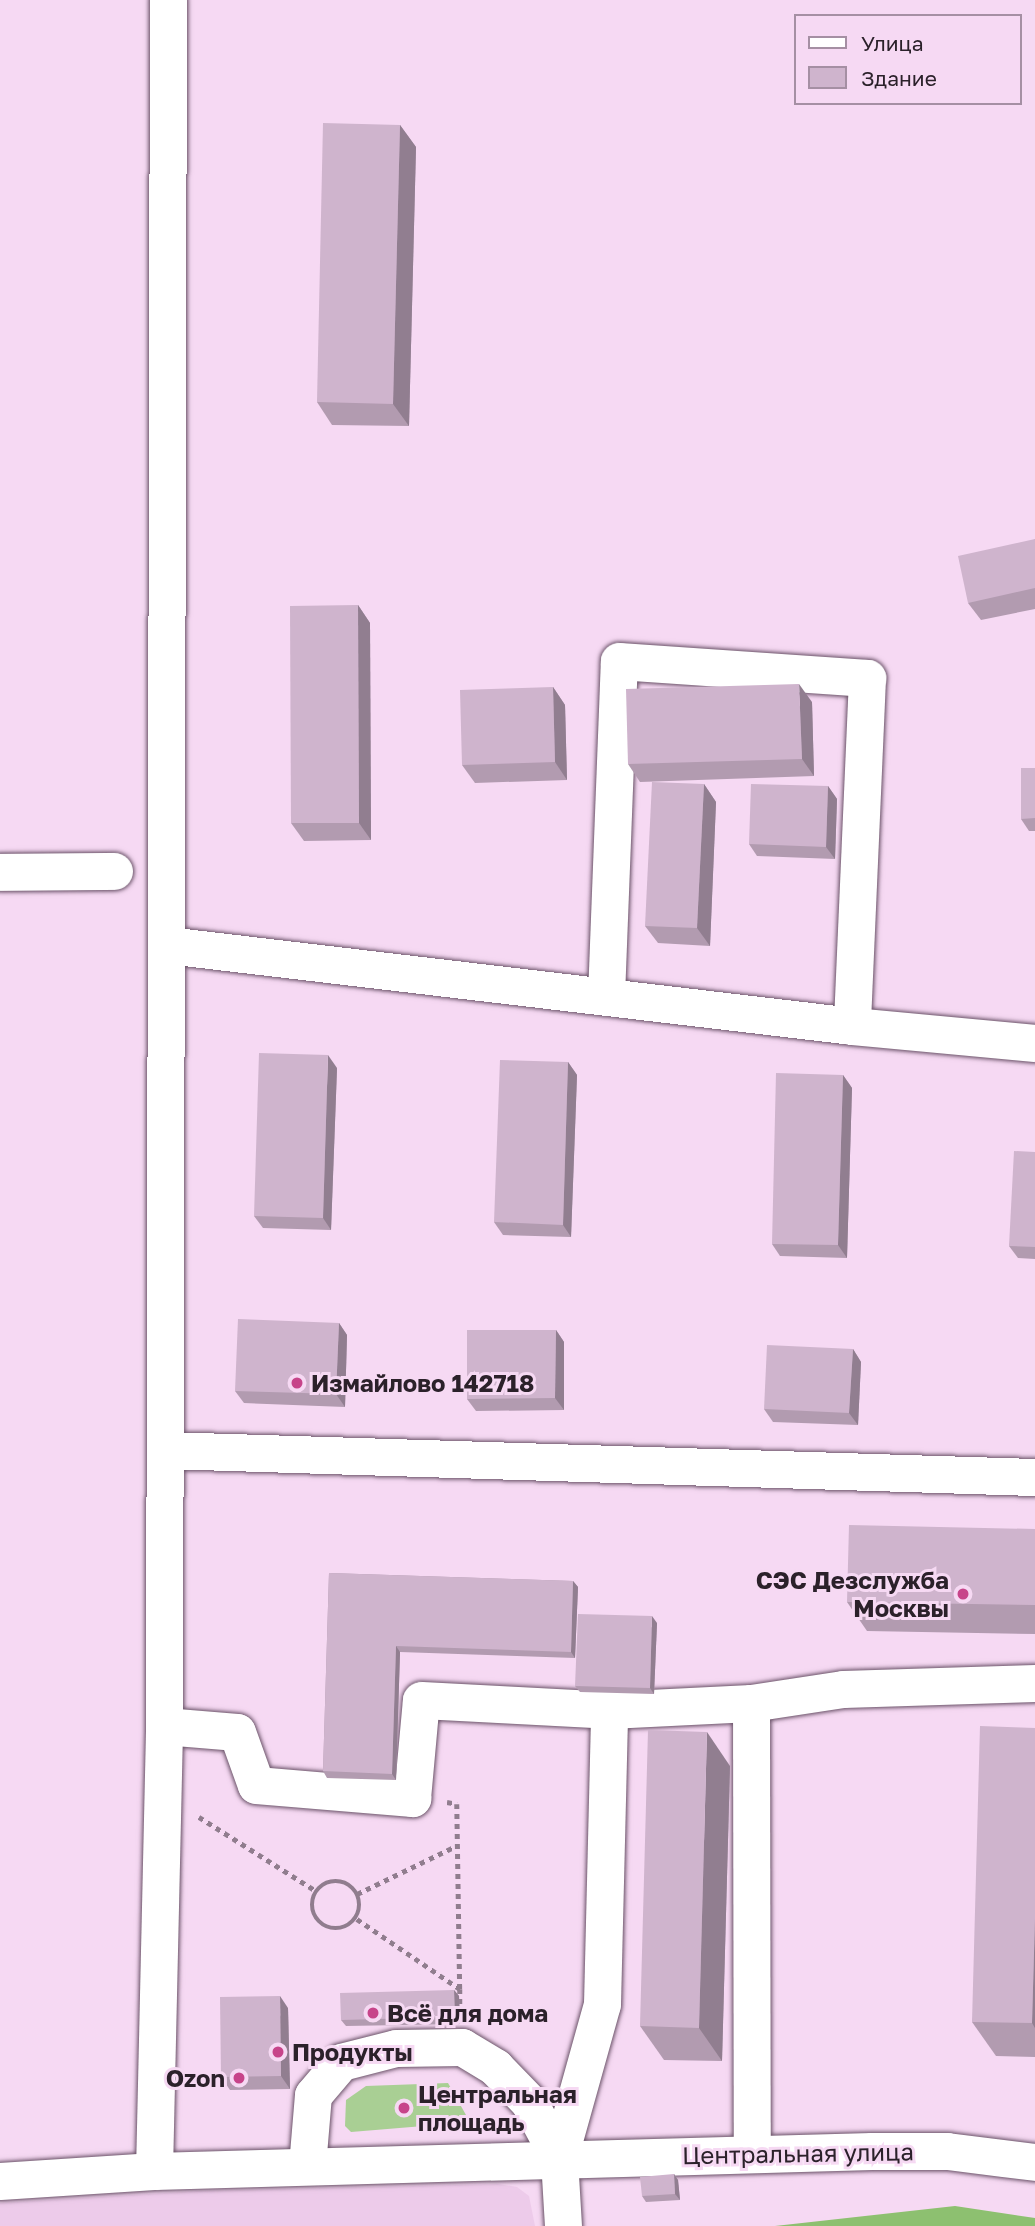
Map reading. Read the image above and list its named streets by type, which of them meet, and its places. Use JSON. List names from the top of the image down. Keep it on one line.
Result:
{"streets":{"street":["Центральная улица"]},"places":["Измайлово 142718","СЭС Дезслужба Москвы","Всё для дома","Продукты","Ozon","Центральная площадь"],"legend":["Улица","Здание"]}
